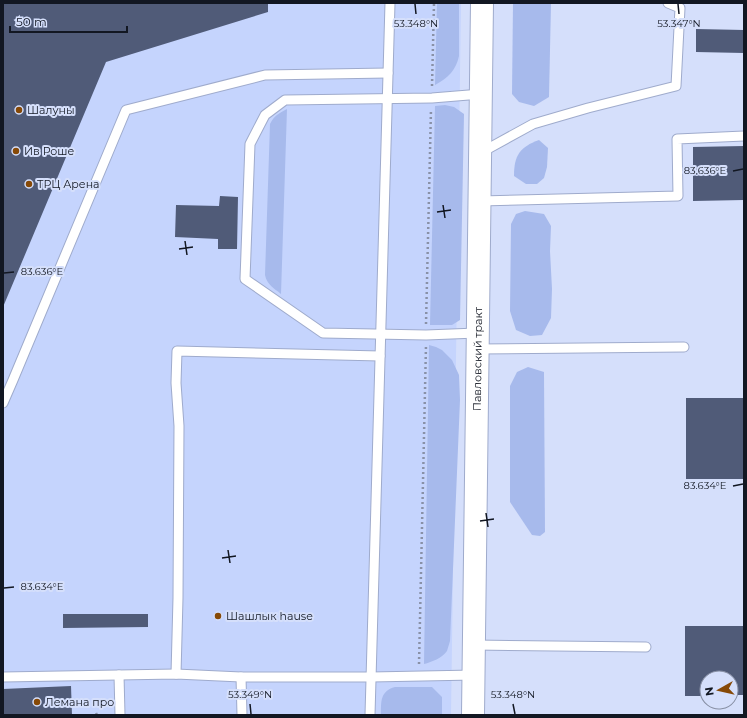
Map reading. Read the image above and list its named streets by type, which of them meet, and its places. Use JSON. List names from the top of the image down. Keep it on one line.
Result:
{"streets":{"main road":["Павловский тракт"]},"places":["Шалуны","Ив Роше","ТРЦ Арена","Шашлык hause","Лемана про"],"scale_bar":"50 m","north":"left","coordinates":["53.348°N","53.347°N","83.636°E","83.634°E","53.349°N"]}
